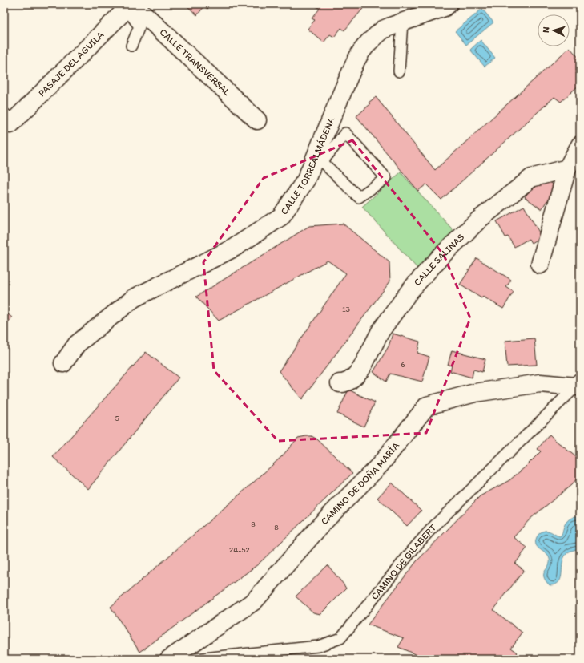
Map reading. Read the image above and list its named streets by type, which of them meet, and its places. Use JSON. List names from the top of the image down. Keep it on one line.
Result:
{"streets":{"street":["CALLE TRANSVERSAL","PASAJE DEL AGUILA","CALLE TORREALMÁDENA","CALLE SALINAS","CAMINO DE DOÑA MARÍA"],"lane":["CAMINO DE GILABERT"]},"crossings":[["CALLE TRANSVERSAL","PASAJE DEL AGUILA"],["CAMINO DE DOÑA MARÍA","CAMINO DE GILABERT"]],"house_numbers":["13","6","5","8","8","24-52"],"north":"left"}
